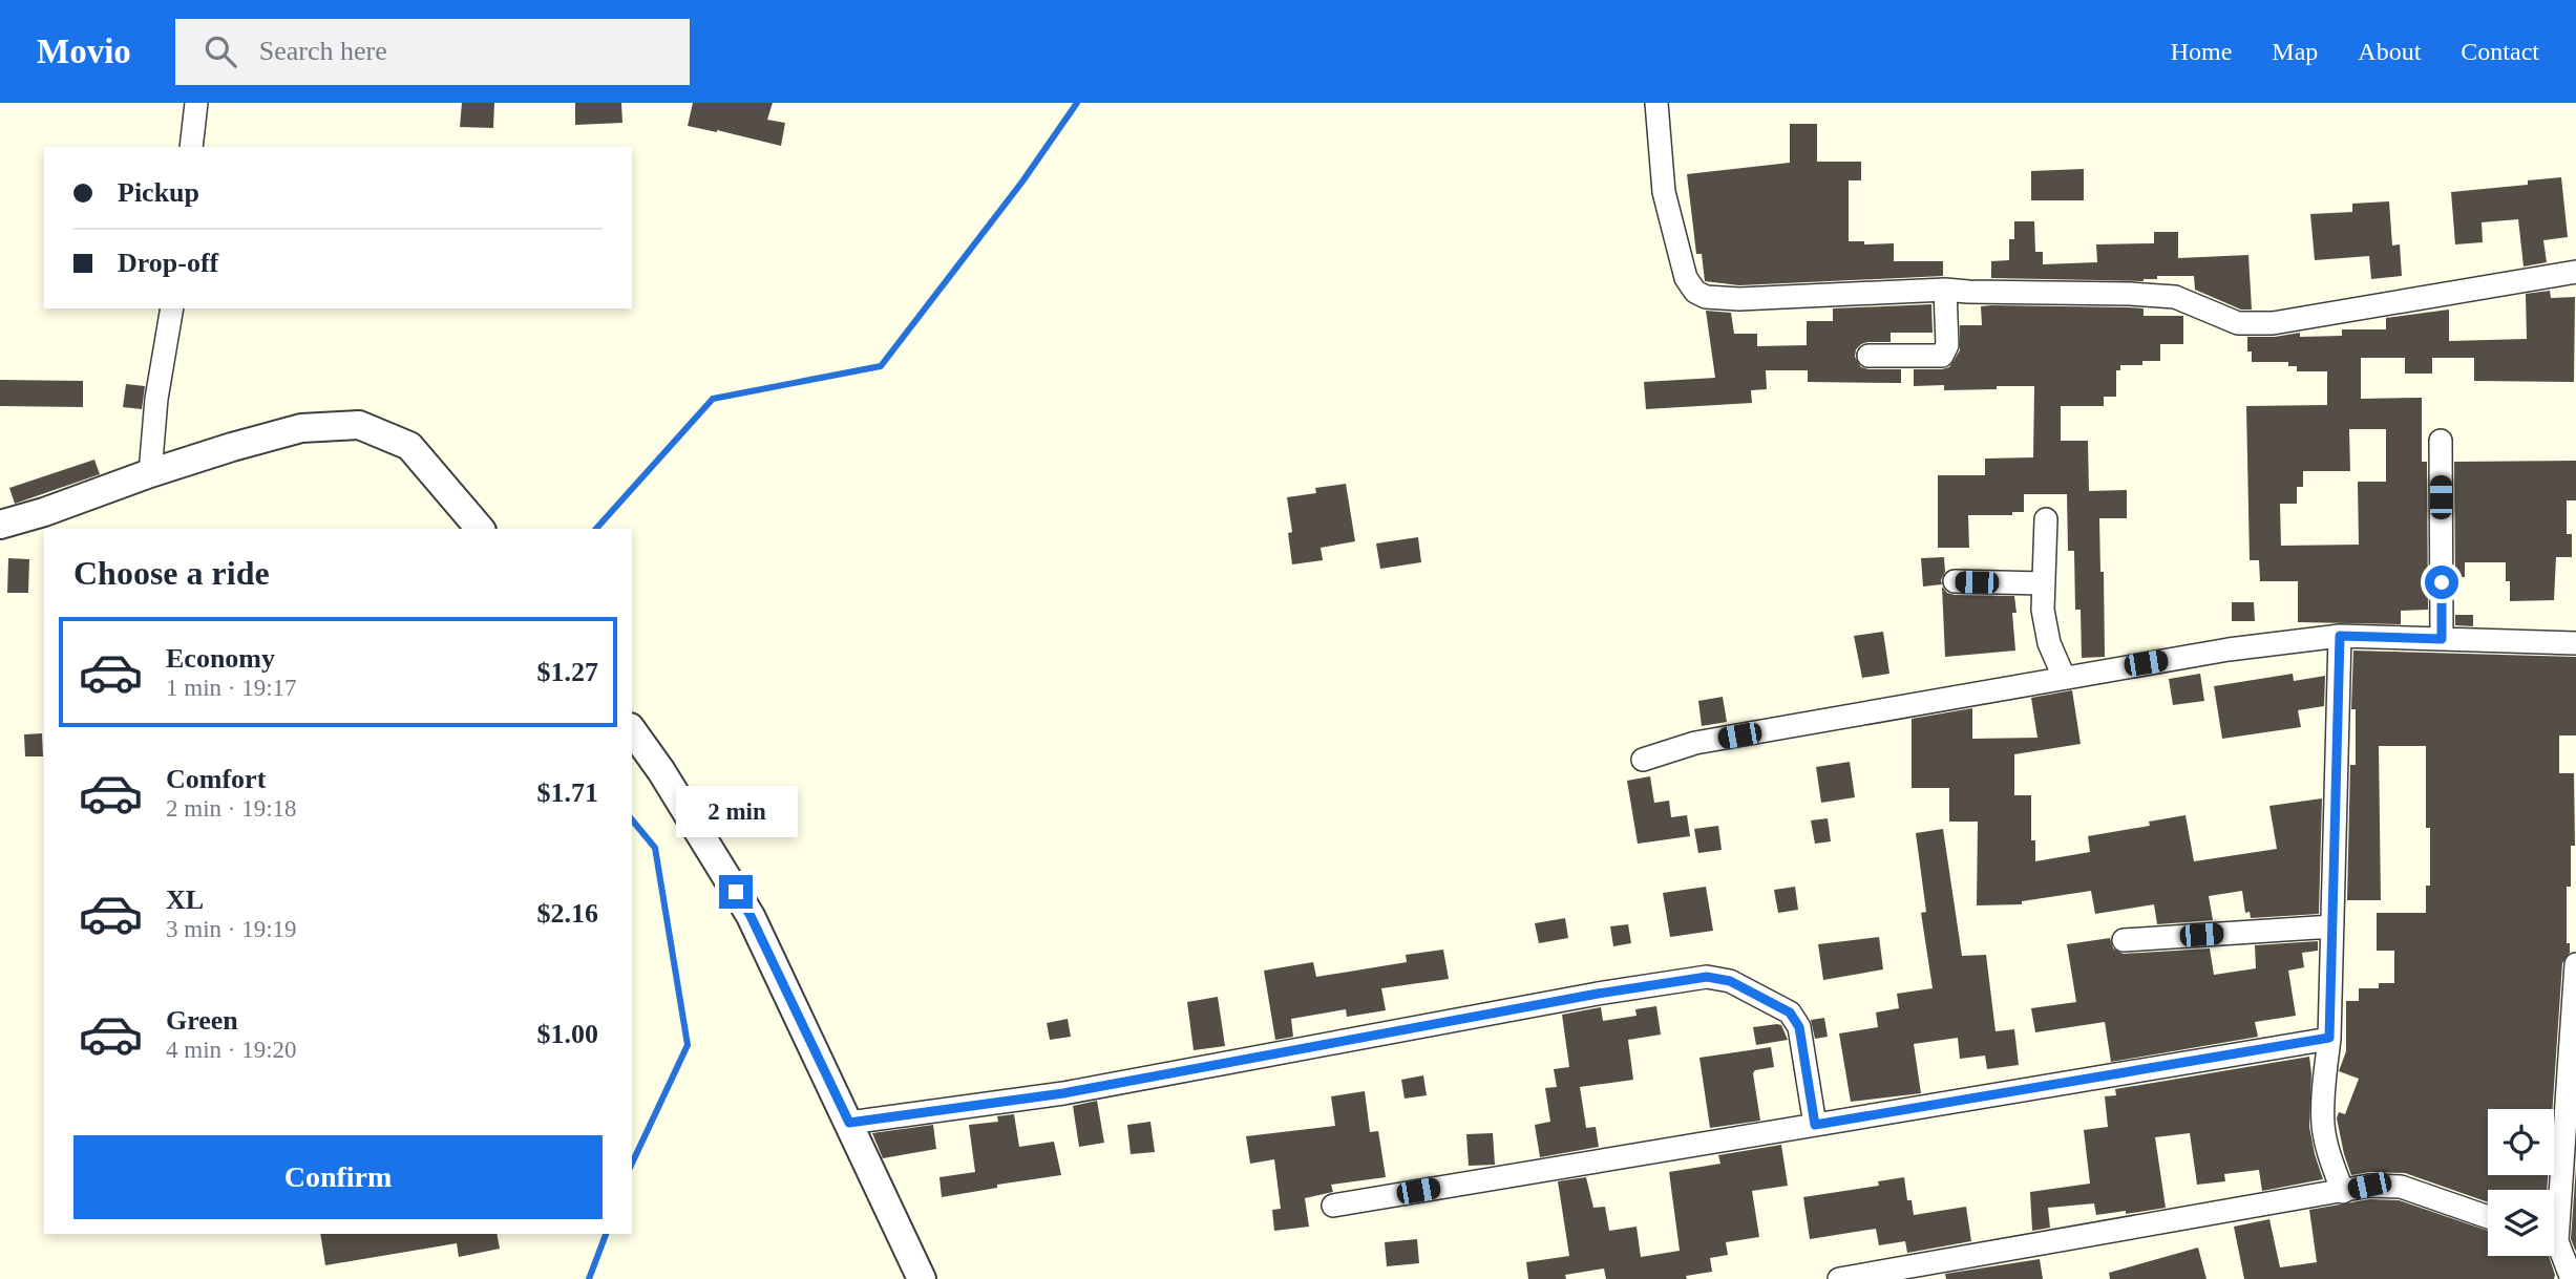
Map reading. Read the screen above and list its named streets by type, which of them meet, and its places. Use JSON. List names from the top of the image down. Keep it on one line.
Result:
{"page":{"header":"Movio","search":"Search here","nav":["Home","Map","About","Contact"],"banner":["Pickup","Drop-off"],"heading":"Choose a ride","list":[{"name":"Economy","note":"1 min · 19:17","value":"$1.27"},{"name":"Comfort","note":"2 min · 19:18","value":"$1.71"},{"name":"XL","note":"3 min · 19:19","value":"$2.16"},{"name":"Green","note":"4 min · 19:20","value":"$1.00"}],"bubble":"2 min","buttons":"Confirm"}}
